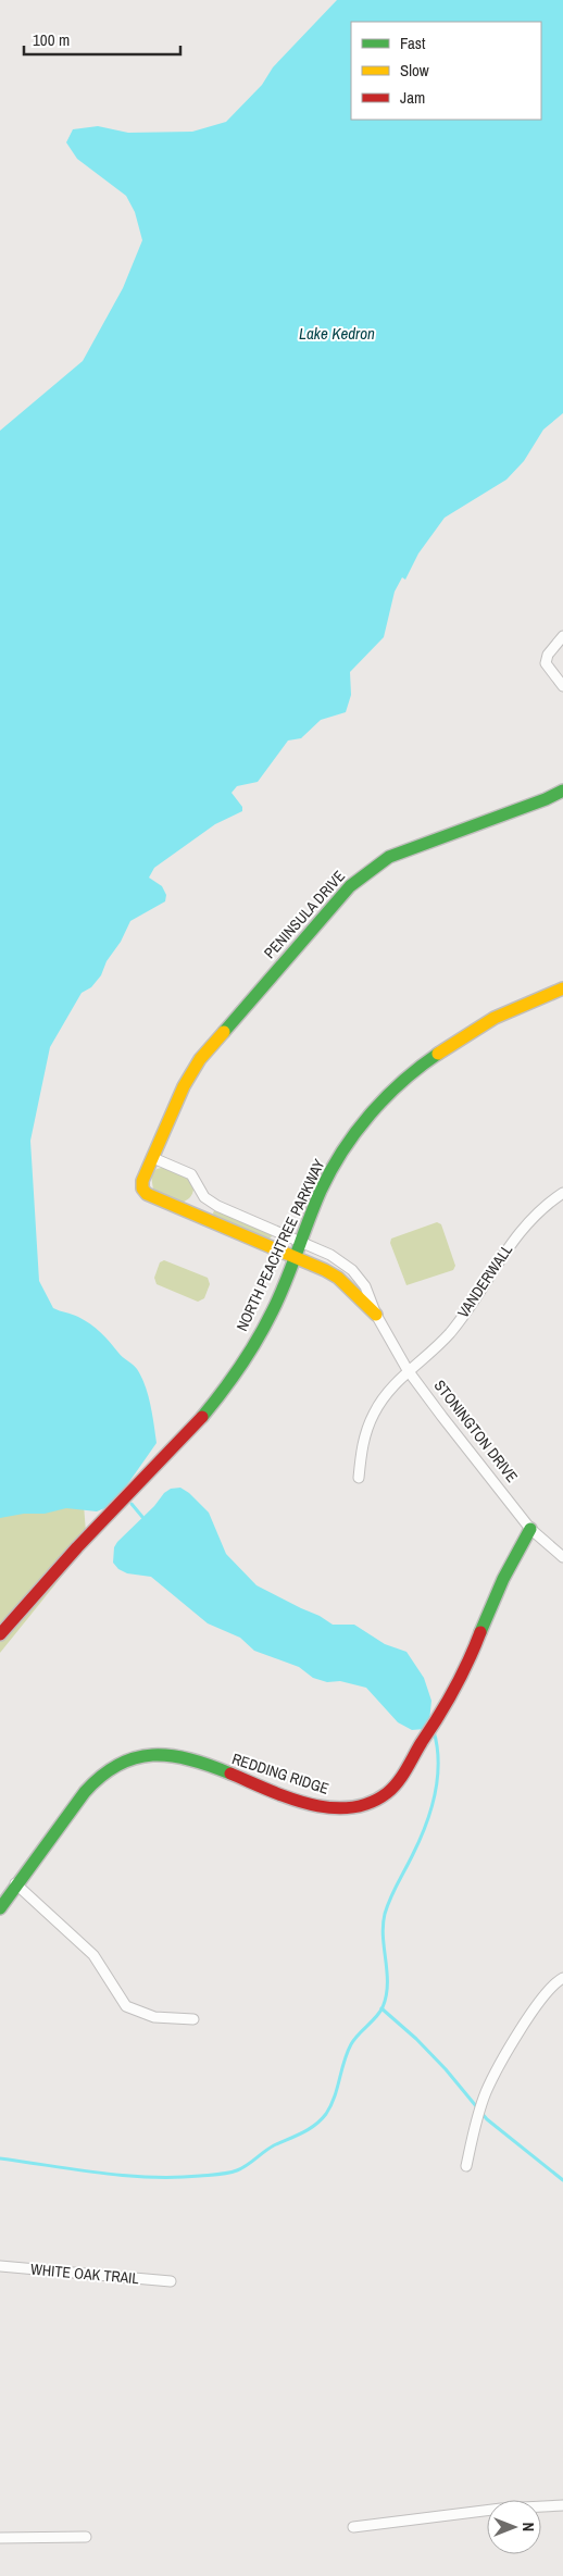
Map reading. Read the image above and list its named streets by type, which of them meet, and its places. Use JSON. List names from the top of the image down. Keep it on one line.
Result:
{"streets":{"street":["PENINSULA DRIVE","NORTH PEACHTREE PARKWAY","VANDERWALL","STONINGTON DRIVE","REDDING RIDGE","WHITE OAK TRAIL"]},"crossings":[["PENINSULA DRIVE","NORTH PEACHTREE PARKWAY"],["PENINSULA DRIVE","STONINGTON DRIVE"],["NORTH PEACHTREE PARKWAY","STONINGTON DRIVE"],["VANDERWALL","STONINGTON DRIVE"],["STONINGTON DRIVE","REDDING RIDGE"]],"water":["Lake Kedron"],"legend":["Fast","Slow","Jam"],"scale_bar":"100 m","north":"right"}
